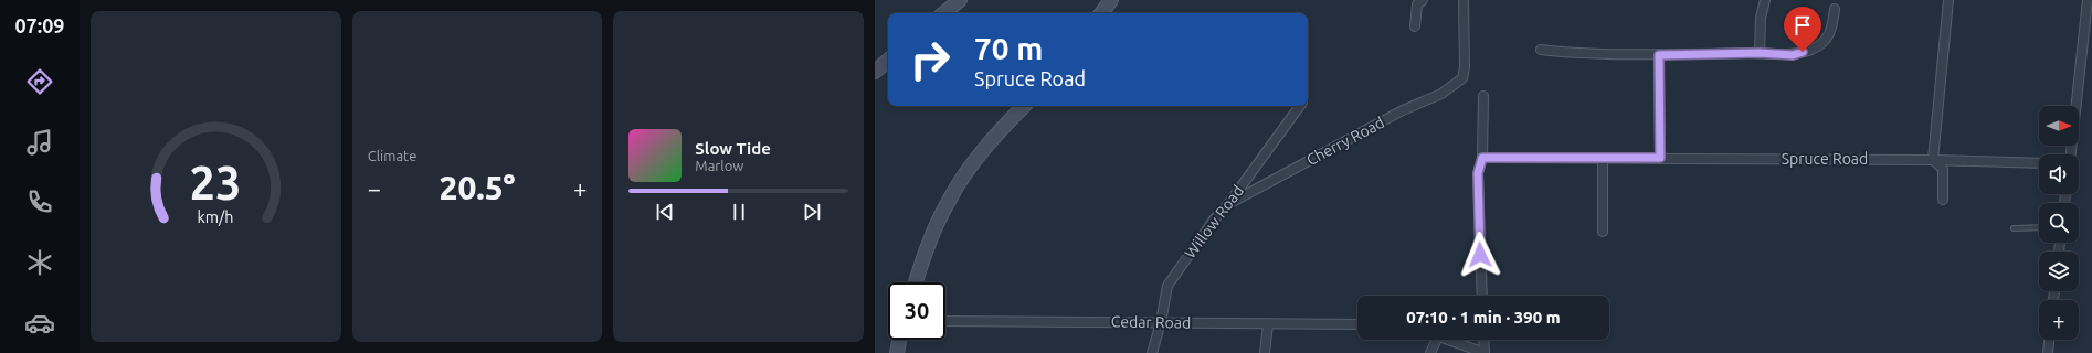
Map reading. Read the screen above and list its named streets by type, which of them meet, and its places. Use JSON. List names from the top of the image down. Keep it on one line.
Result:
{"streets":{"street":["Cherry Road","Spruce Road","Willow Road","Cedar Road"]},"crossings":[["Cherry Road","Willow Road"],["Willow Road","Cedar Road"]],"north":"right","page":{"tabs":"07:09","tile":"Climate","turn":["70 m","Spruce Road"],"map_buttons":"+","song":["Slow Tide","Marlow"],"heat":["−","20.5°","+"],"limit":"30","trip":"07:10 · 1 min · 390 m","gauge":["23","km/h"]}}
